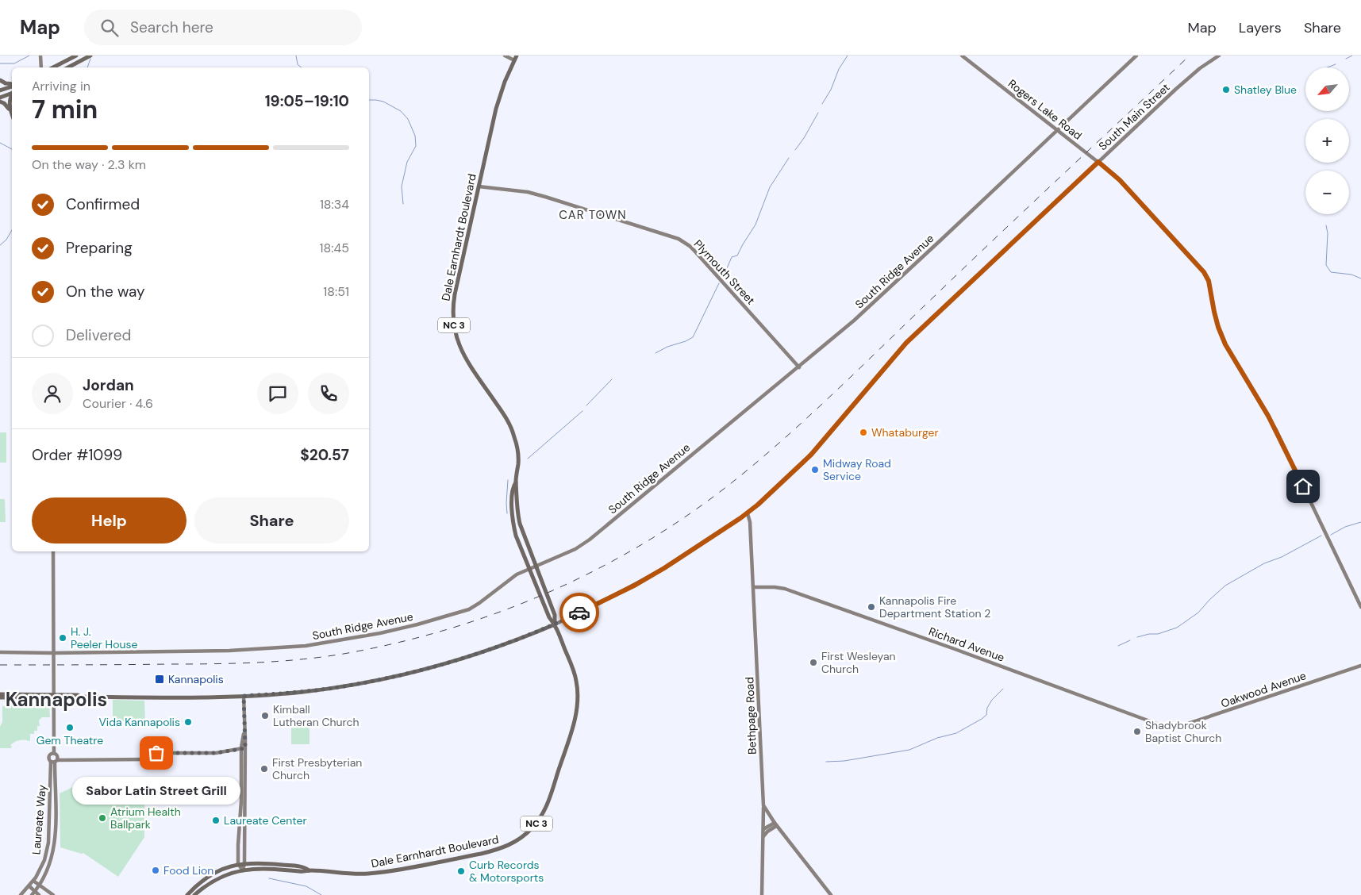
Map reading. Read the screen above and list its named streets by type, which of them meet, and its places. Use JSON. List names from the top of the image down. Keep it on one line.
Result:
{"streets":{"main road":["South Main Street","Dale Earnhardt Boulevard","NC 3"],"street":["Rogers Lake Road","South Ridge Avenue","Plymouth Street","Richard Avenue","Oakwood Avenue","Bethpage Road","Laureate Way"]},"crossings":[["Rogers Lake Road","South Main Street"],["Rogers Lake Road","South Ridge Avenue"],["South Main Street","Dale Earnhardt Boulevard"],["South Main Street","Bethpage Road"],["Dale Earnhardt Boulevard","South Ridge Avenue"],["Dale Earnhardt Boulevard","Plymouth Street"],["South Ridge Avenue","Plymouth Street"],["Richard Avenue","Oakwood Avenue"],["Richard Avenue","Bethpage Road"]],"districts":["CAR TOWN","Kannapolis"],"places":{"other":["Shatley Blue","Whataburger","Midway Road Service","Kannapolis Fire Department Station 2","H. J. Peeler House","First Wesleyan Church","Kimball Lutheran Church","Vida Kannapolis","Gem Theatre","Shadybrook Baptist Church","Sabor Latin Street Grill","First Presbyterian Church","Atrium Health Ballpark","Laureate Center","Food Lion","Curb Records & Motorsports"],"transit":["Kannapolis"]},"north":"bottom left","page":{"header":"Map","search":"Search here","nav":["Map","Layers","Share"],"map_buttons":["+","−"],"heading":["7 min","Arriving in","19:05–19:10"],"panel":["Jordan","Courier · 4.6","Order #1099","$20.57"],"bar":"On the way · 2.3 km","list":[["Confirmed","18:34"],["Preparing","18:45"],["On the way","18:51"],"Delivered"],"buttons":["Help","Share"],"bubble":"Sabor Latin Street Grill"}}
